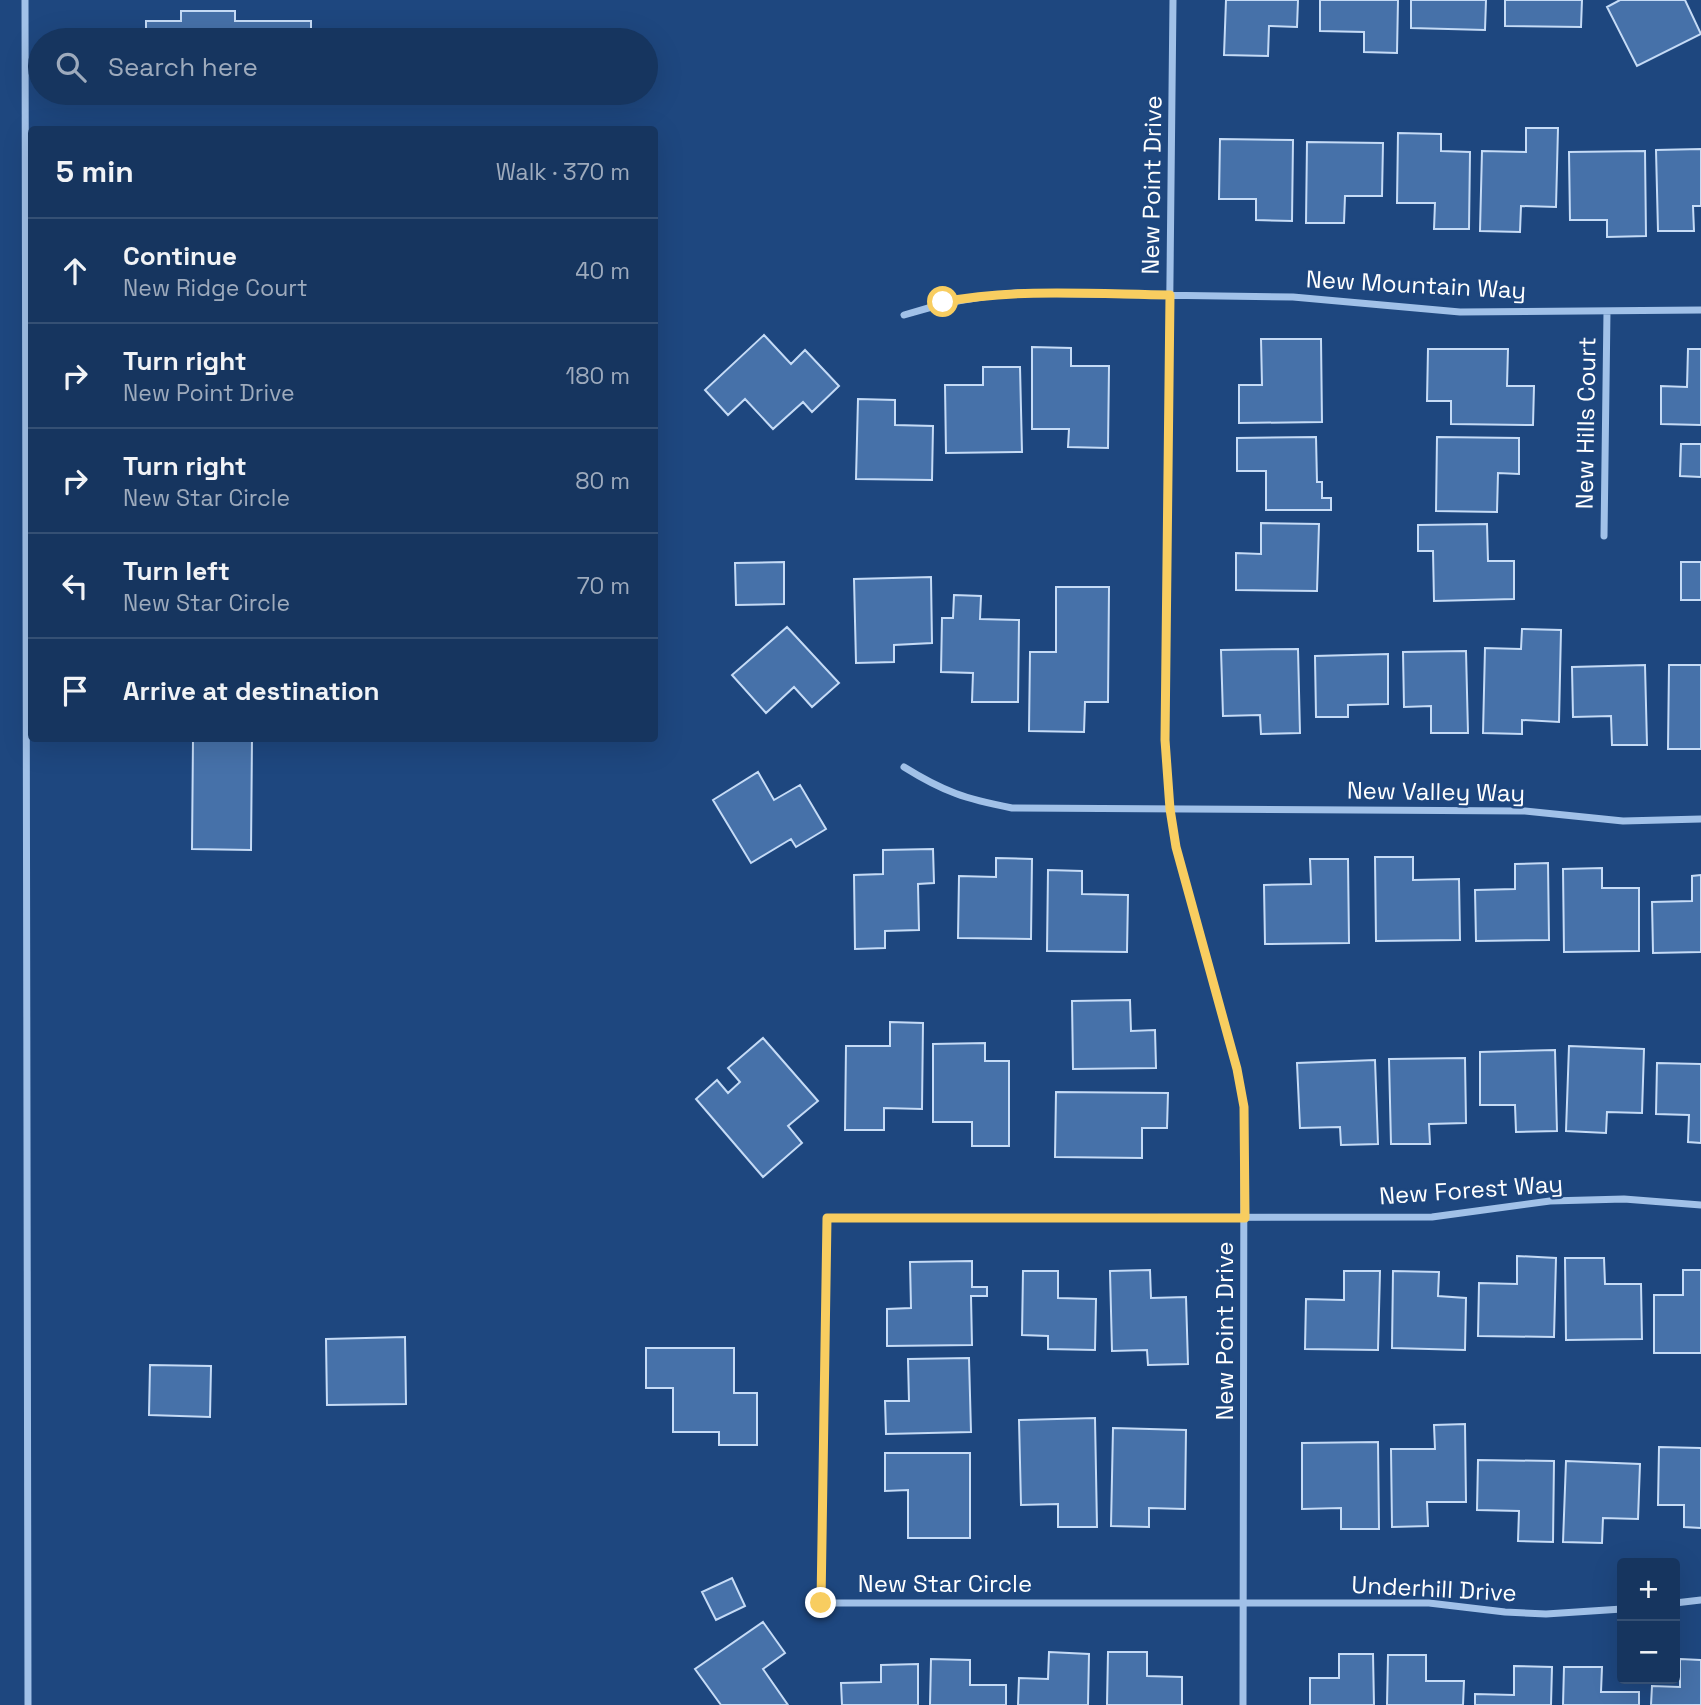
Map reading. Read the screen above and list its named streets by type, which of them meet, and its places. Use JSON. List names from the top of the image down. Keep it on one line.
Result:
{"streets":{"street":["New Point Drive","New Mountain Way","New Hills Court","New Valley Way","New Forest Way","New Star Circle","Underhill Drive"]},"crossings":[["New Point Drive","New Mountain Way"],["New Point Drive","New Valley Way"],["New Point Drive","New Forest Way"],["New Point Drive","New Star Circle"],["New Point Drive","Underhill Drive"],["New Mountain Way","New Hills Court"],["New Forest Way","New Star Circle"],["New Star Circle","Underhill Drive"]],"page":{"search":"Search here","heading":["5 min","Walk · 370 m"],"list":[["Continue","New Ridge Court","40 m"],["Turn right","New Point Drive","180 m"],["Turn right","New Star Circle","80 m"],["Turn left","New Star Circle","70 m"],"Arrive at destination"],"map_buttons":["+","−"]}}
